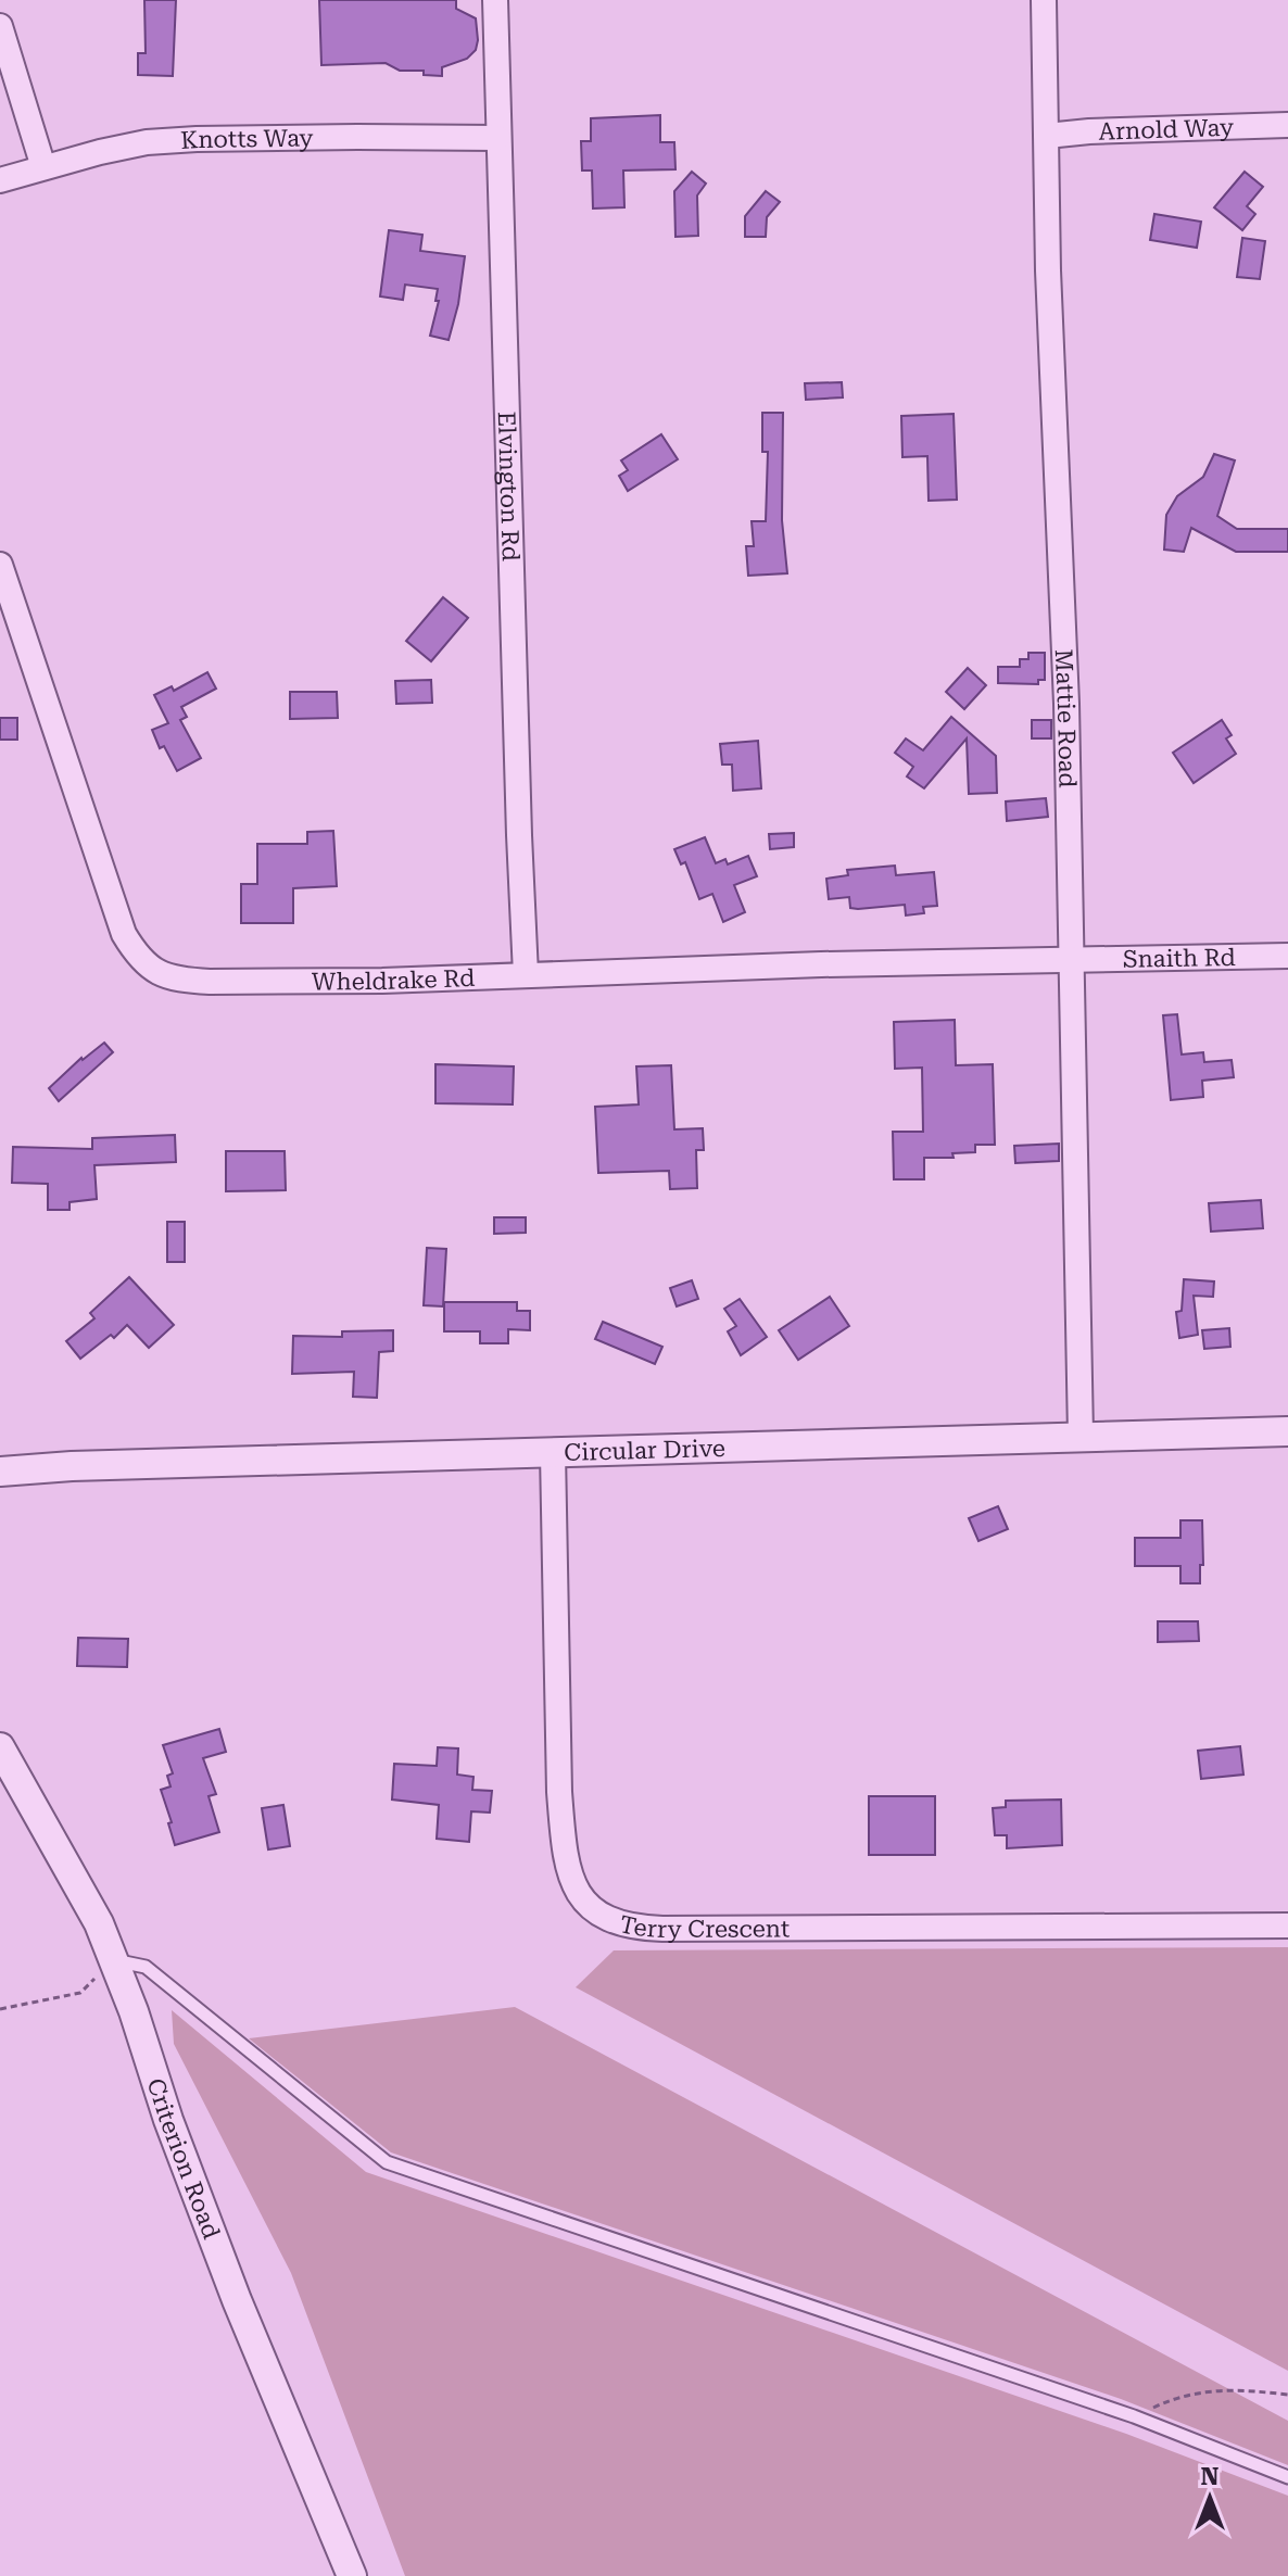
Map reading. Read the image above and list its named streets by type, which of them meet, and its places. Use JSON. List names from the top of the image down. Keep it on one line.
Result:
{"streets":{"street":["Arnold Way","Knotts Way","Elvington Rd","Mattie Road","Snaith Rd","Wheldrake Rd","Circular Drive","Terry Crescent","Criterion Road"]},"crossings":[["Arnold Way","Mattie Road"],["Knotts Way","Elvington Rd"],["Elvington Rd","Wheldrake Rd"],["Mattie Road","Snaith Rd"],["Mattie Road","Wheldrake Rd"],["Mattie Road","Circular Drive"],["Snaith Rd","Wheldrake Rd"],["Circular Drive","Terry Crescent"]],"north":"top"}
